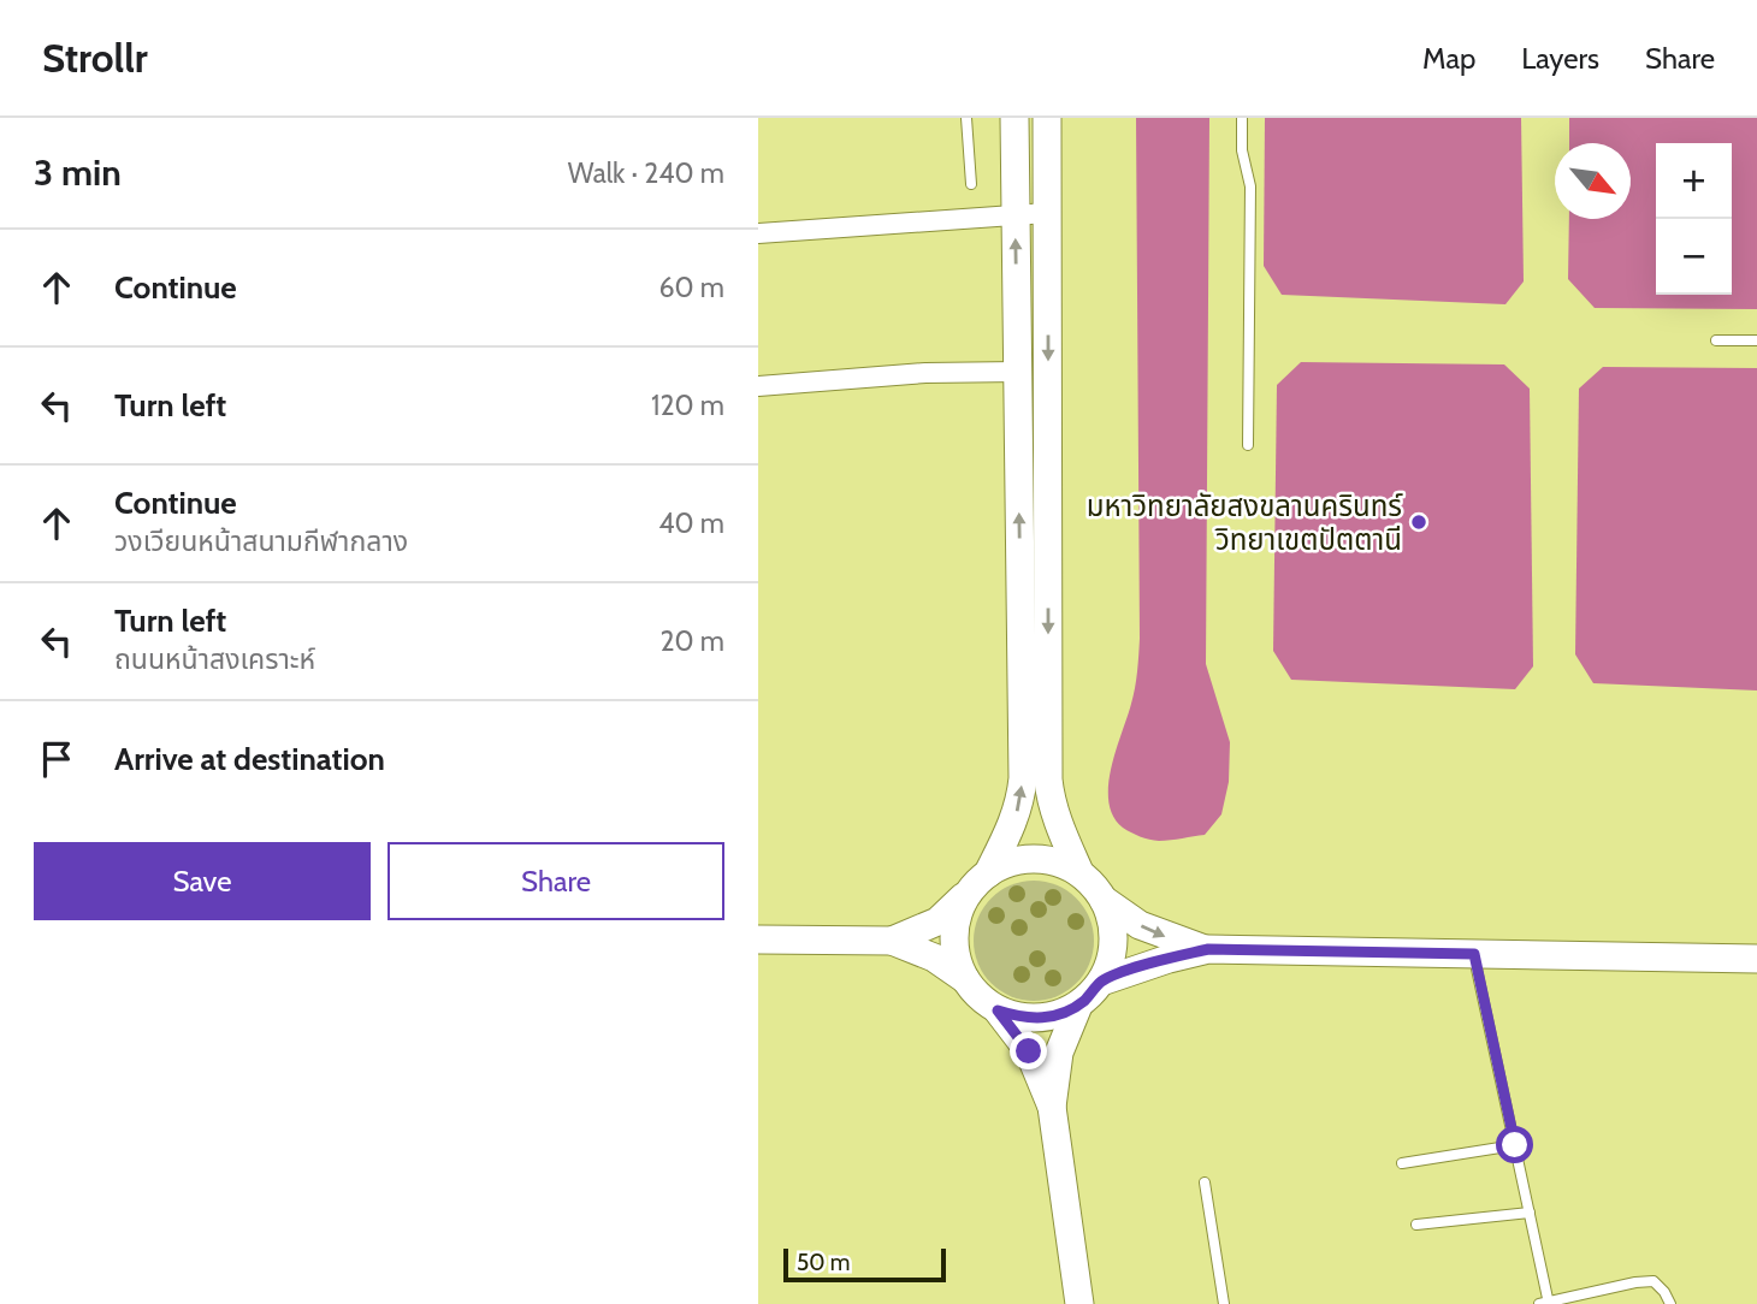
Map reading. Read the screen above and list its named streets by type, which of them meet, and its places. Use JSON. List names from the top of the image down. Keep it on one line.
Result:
{"places":["มหาวิทยาลัยสงขลานครินทร์ วิทยาเขตปัตตานี"],"scale_bar":"50 m","north":"bottom right","page":{"header":"Strollr","nav":["Map","Layers","Share"],"heading":["3 min","Walk · 240 m"],"map_buttons":["+","−"],"list":[["Continue","60 m"],["Turn left","120 m"],["Continue","วงเวียนหน้าสนามกีฬากลาง","40 m"],["Turn left","ถนนหน้าสงเคราะห์","20 m"],"Arrive at destination"],"buttons":["Save","Share"],"scale":"50 m"}}
